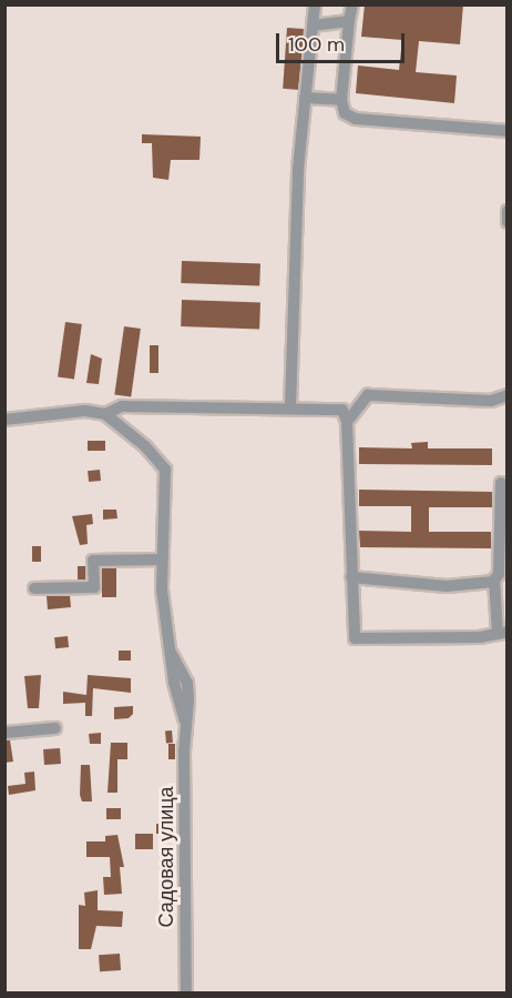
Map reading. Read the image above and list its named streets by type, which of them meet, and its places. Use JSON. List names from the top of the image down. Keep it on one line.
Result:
{"streets":{"street":["Садовая улица"]},"scale_bar":"100 m"}
